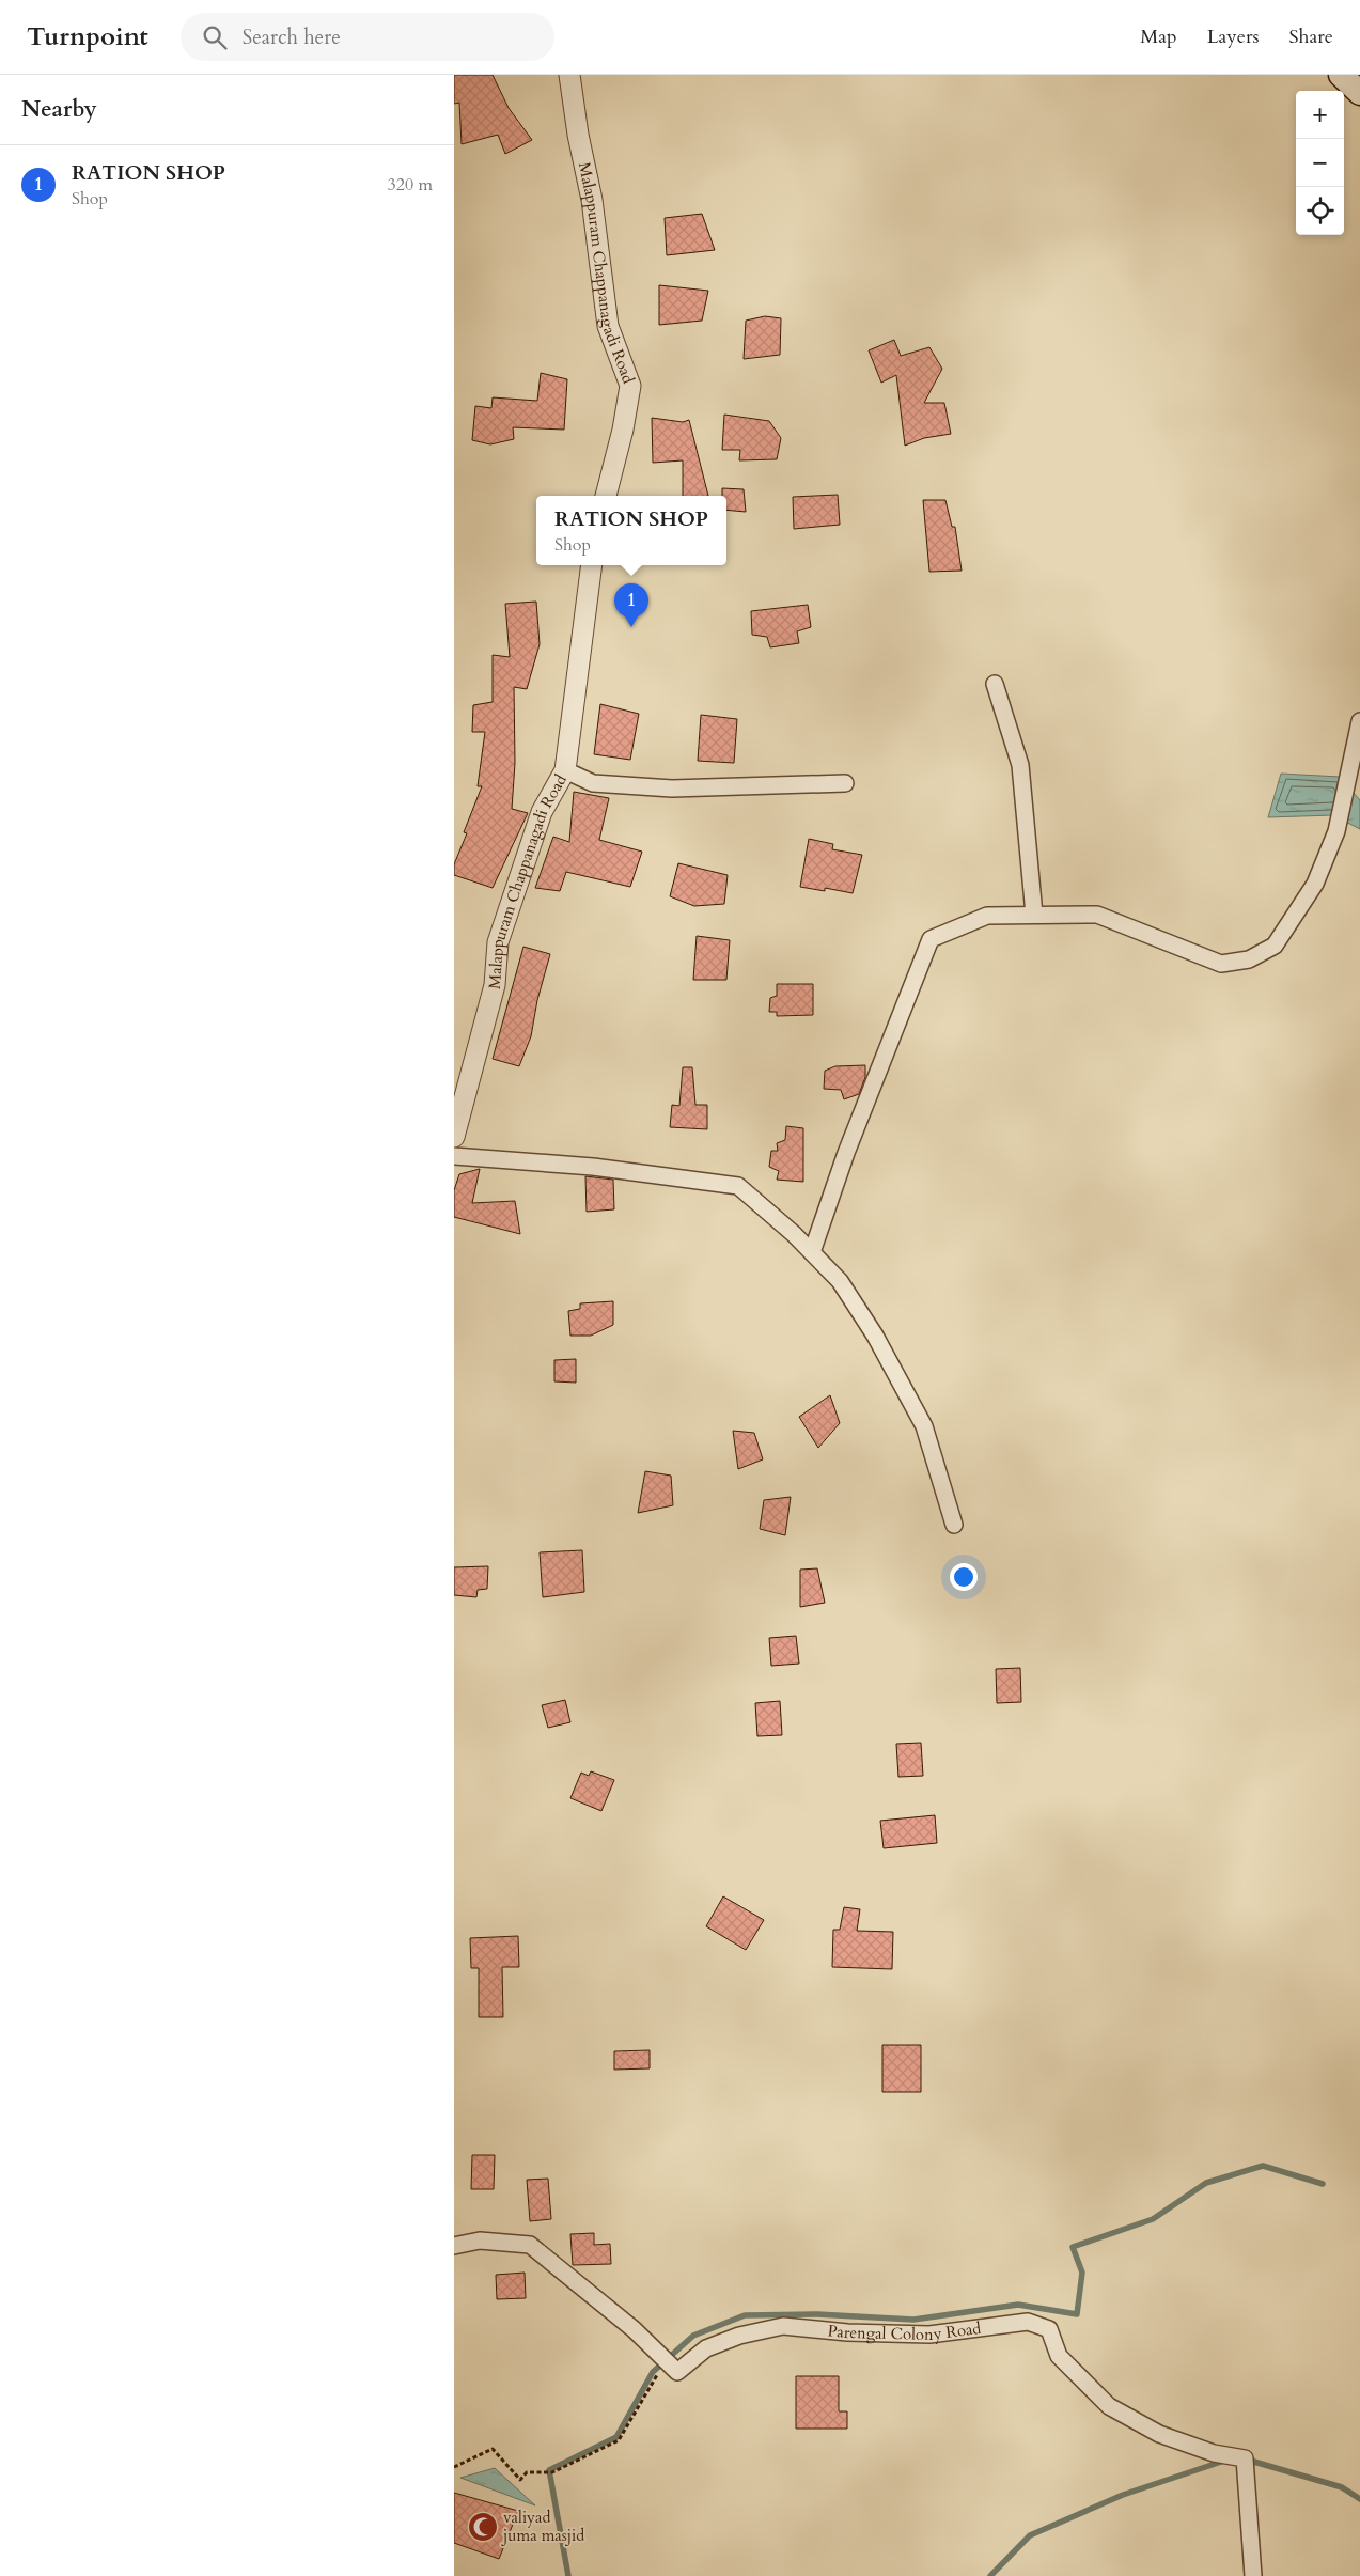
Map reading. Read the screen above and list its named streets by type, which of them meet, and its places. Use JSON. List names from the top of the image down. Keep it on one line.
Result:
{"streets":{"street":["Malappuram Chappanagadi Road","Parengal Colony Road"]},"places":{"mosque":["valiyad juma masjid"]},"page":{"header":"Turnpoint","search":"Search here","nav":["Map","Layers","Share"],"heading":"Nearby","map_buttons":["+","−"],"list":[{"mark":"1","name":"RATION SHOP","note":"Shop","value":"320 m"}],"popup":["RATION SHOP","Shop"],"pins":"1"}}
